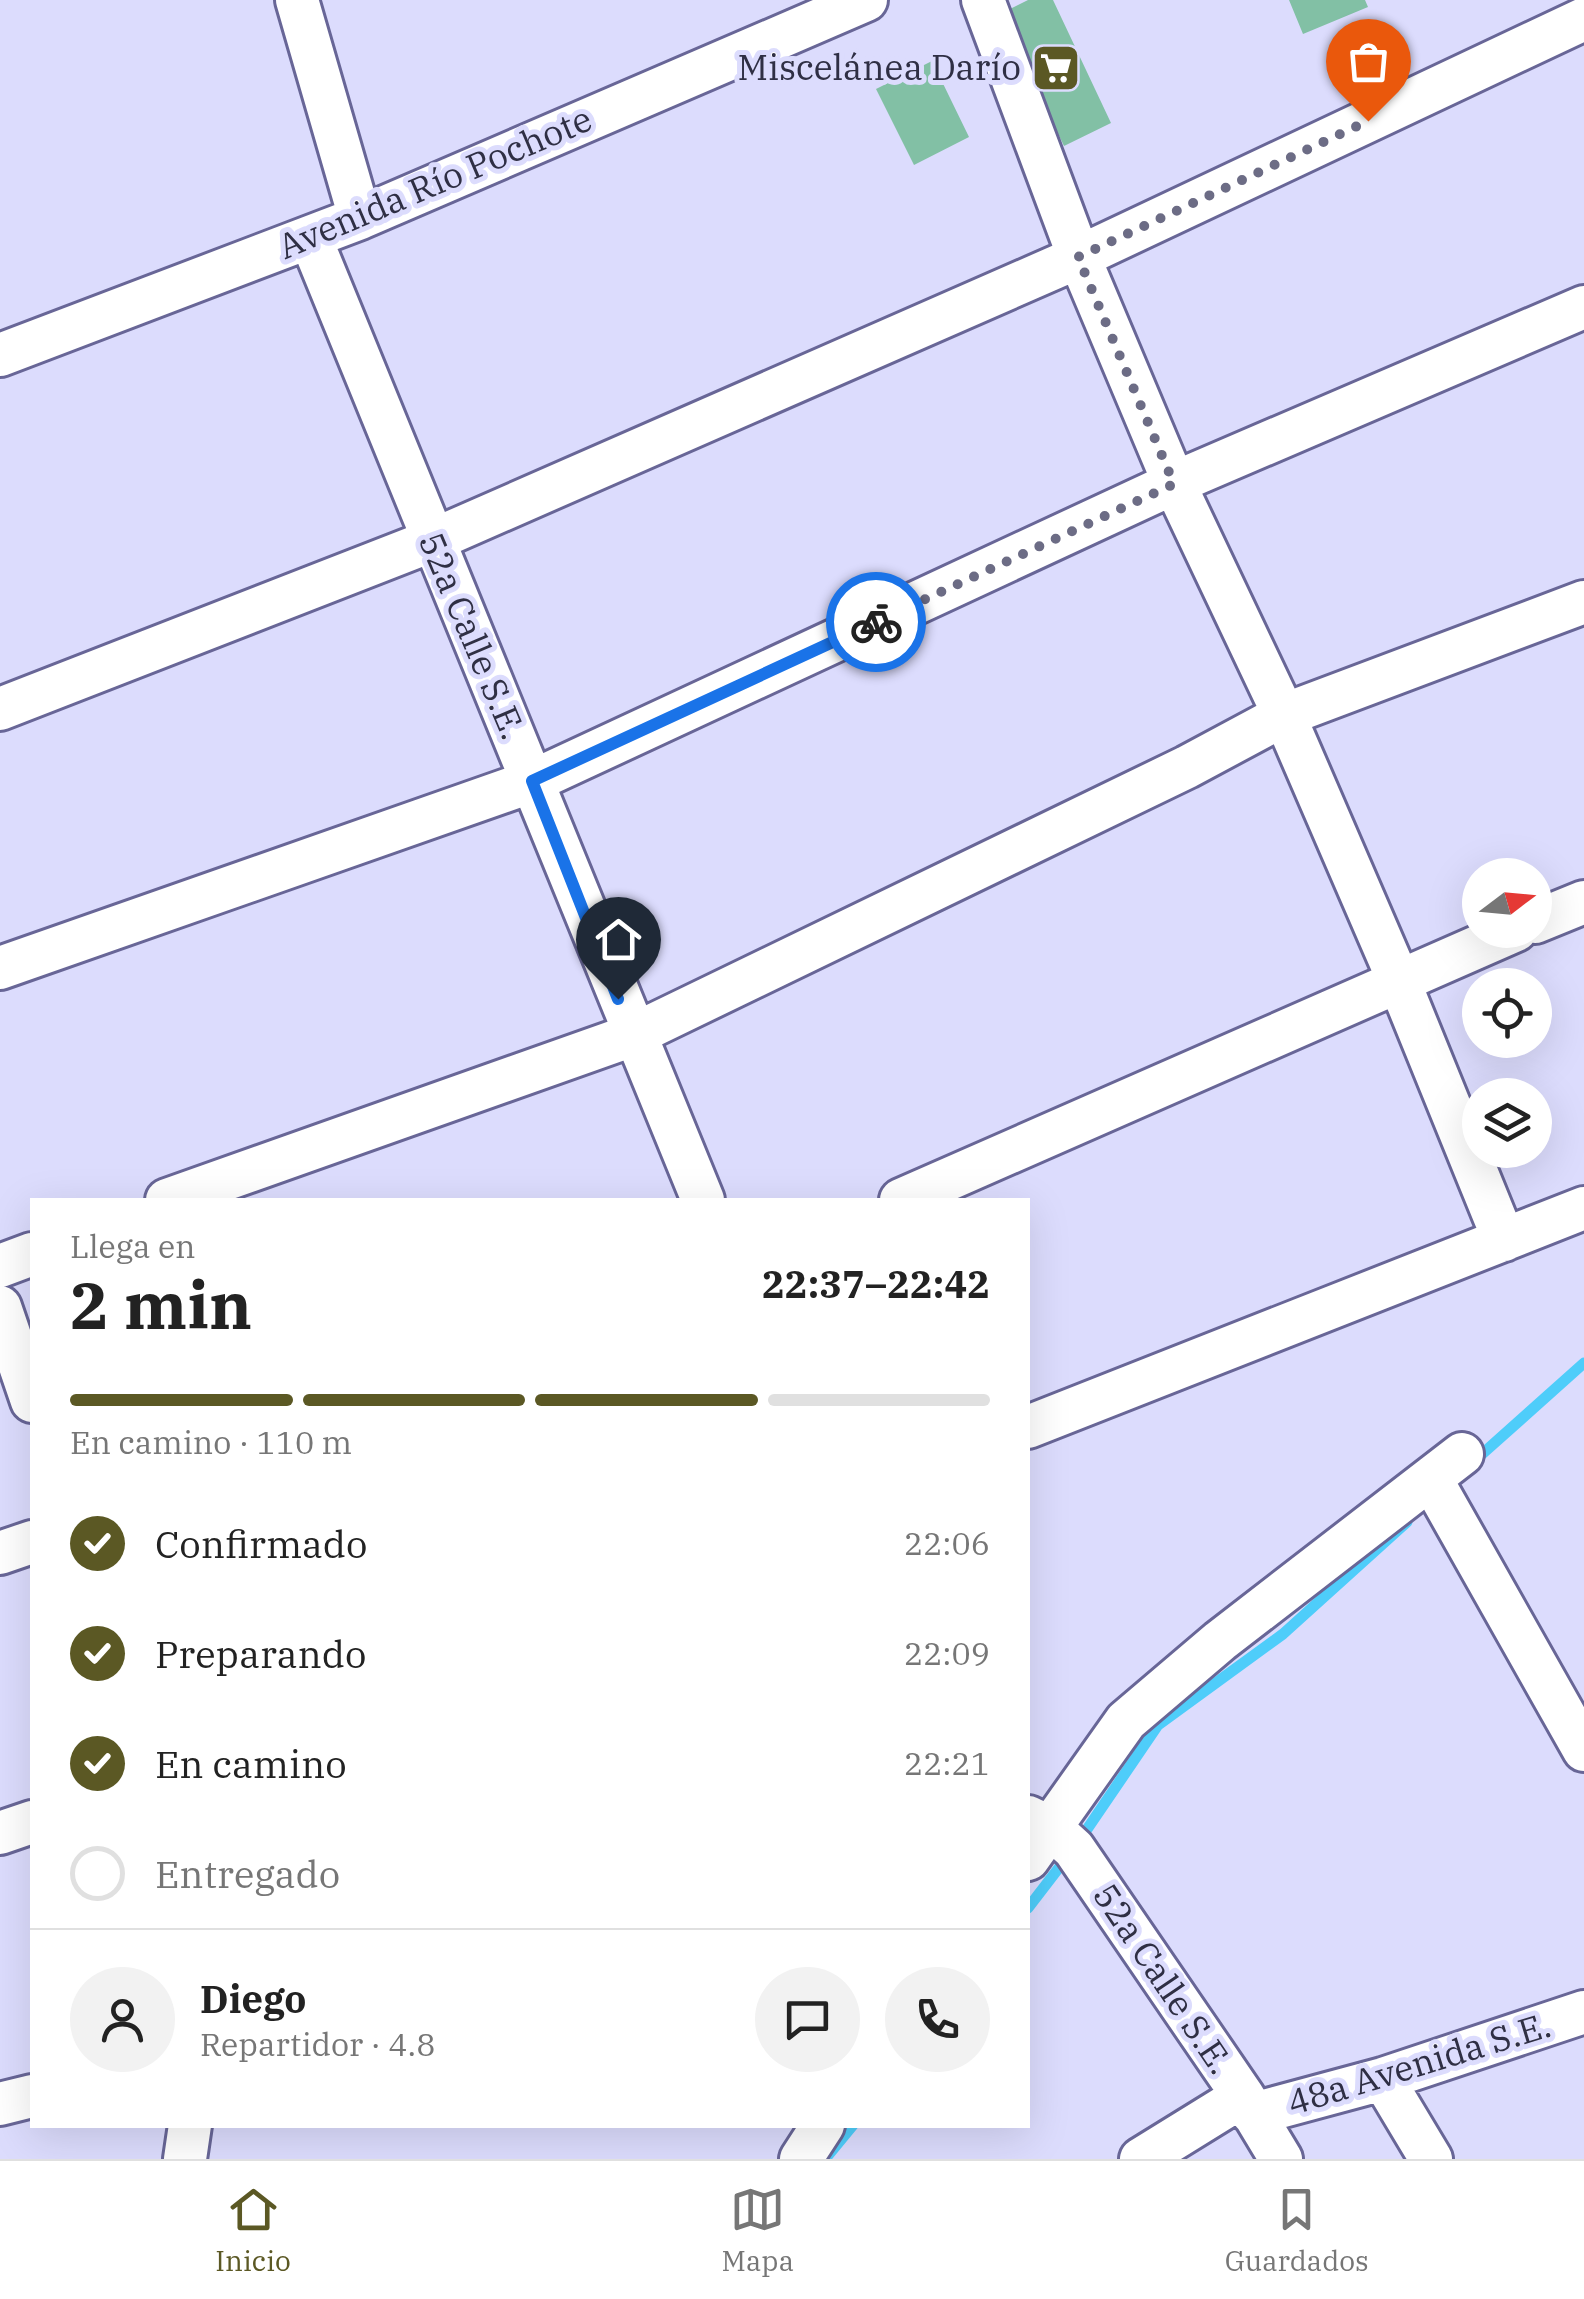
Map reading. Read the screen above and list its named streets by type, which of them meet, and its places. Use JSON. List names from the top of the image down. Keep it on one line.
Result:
{"streets":{"street":["Avenida Río Pochote","52a Calle S.E.","48a Avenida S.E."]},"crossings":[["Avenida Río Pochote","52a Calle S.E."],["52a Calle S.E.","48a Avenida S.E."]],"places":{"supermarket":["Miscelánea Darío"]},"north":"right","page":{"heading":["2 min","Llega en","22:37–22:42"],"panel":["Diego","Repartidor · 4.8"],"bar":"En camino · 110 m","list":[["Confirmado","22:06"],["Preparando","22:09"],["En camino","22:21"],"Entregado"],"tabs":["Inicio","Mapa","Guardados"]}}
